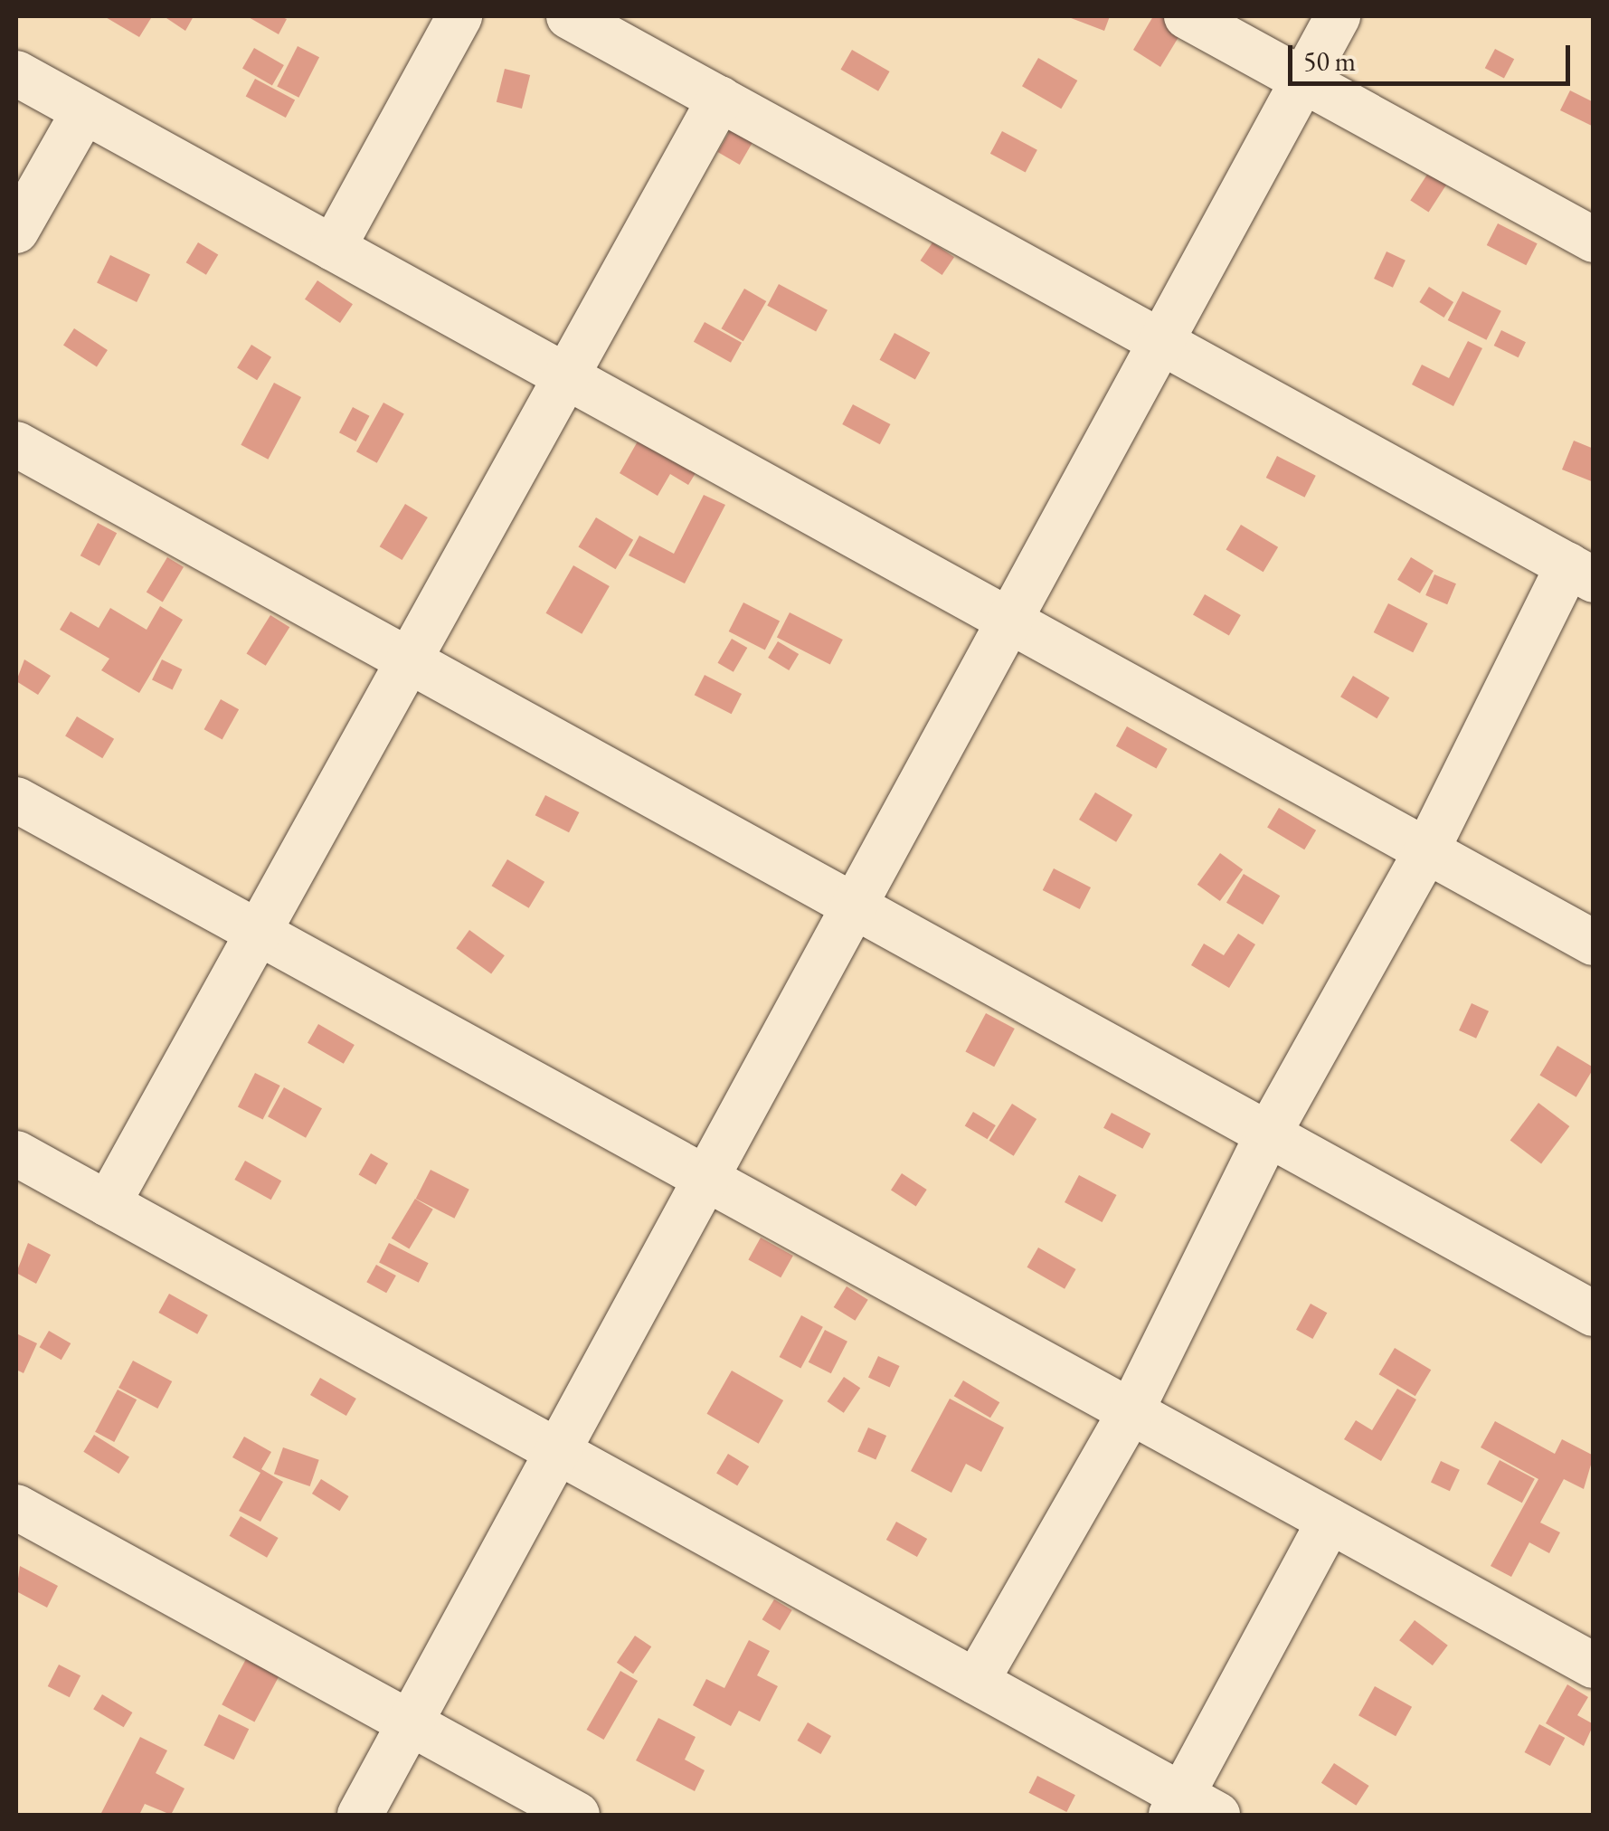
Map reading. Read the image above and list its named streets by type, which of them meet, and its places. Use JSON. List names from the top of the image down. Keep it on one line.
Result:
{"scale_bar":"50 m"}
